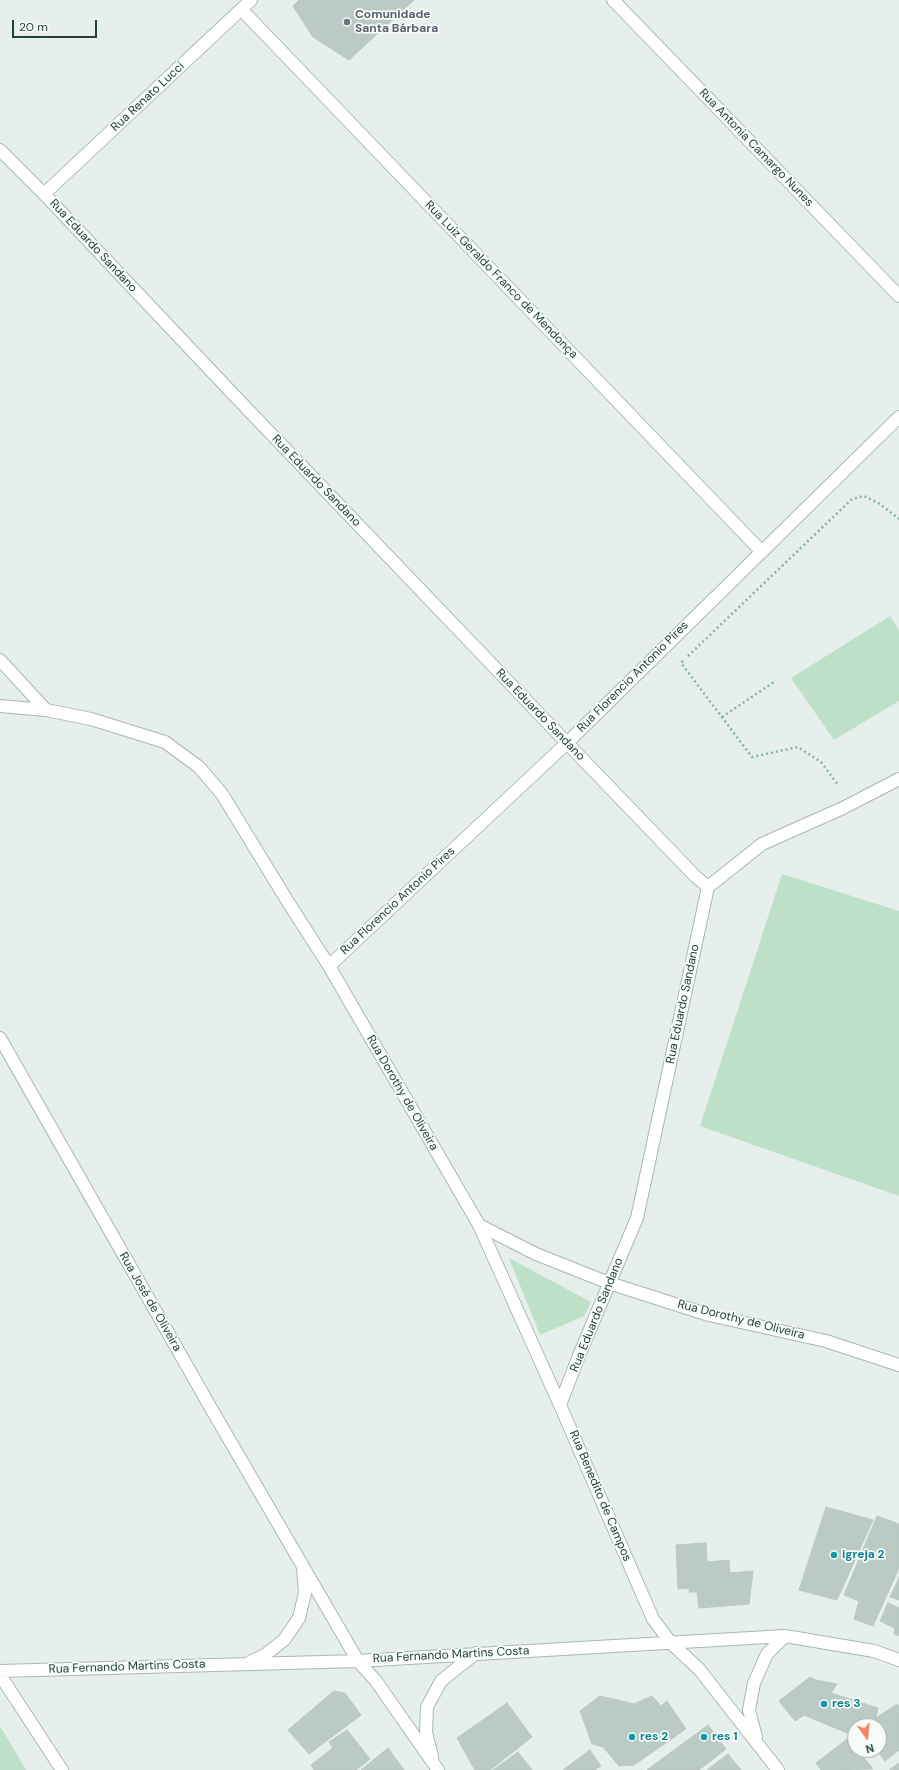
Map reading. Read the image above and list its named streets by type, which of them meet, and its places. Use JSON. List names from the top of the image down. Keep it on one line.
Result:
{"streets":{"street":["Rua Renato Lucci","Rua Antonia Camargo Nunes","Rua Eduardo Sandano","Rua Luiz Geraldo Franco de Mendonça","Rua Florencio Antonio Pires","Rua Dorothy de Oliveira","Rua José de Oliveira","Rua Benedito de Campos","Rua Fernando Martins Costa"]},"crossings":[["Rua Renato Lucci","Rua Eduardo Sandano"],["Rua Renato Lucci","Rua Luiz Geraldo Franco de Mendonça"],["Rua Eduardo Sandano","Rua Florencio Antonio Pires"],["Rua Eduardo Sandano","Rua Dorothy de Oliveira"],["Rua Eduardo Sandano","Rua Benedito de Campos"],["Rua Luiz Geraldo Franco de Mendonça","Rua Florencio Antonio Pires"],["Rua Florencio Antonio Pires","Rua Dorothy de Oliveira"],["Rua Dorothy de Oliveira","Rua Benedito de Campos"],["Rua José de Oliveira","Rua Fernando Martins Costa"],["Rua Benedito de Campos","Rua Fernando Martins Costa"]],"places":["Comunidade Santa Bárbara","igreja 2","res 3","res 2","res 1"],"scale_bar":"20 m","north":"bottom"}
